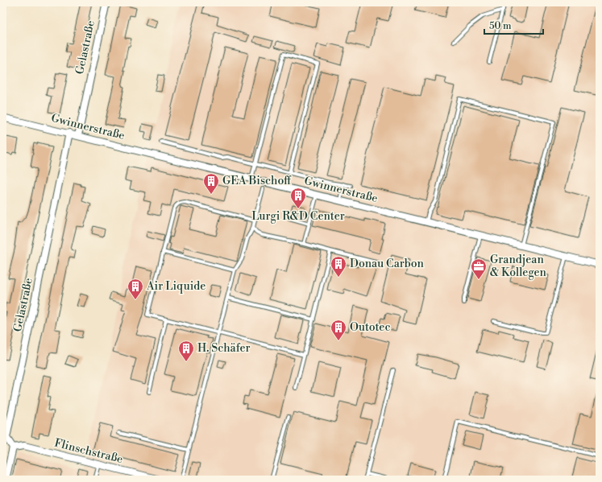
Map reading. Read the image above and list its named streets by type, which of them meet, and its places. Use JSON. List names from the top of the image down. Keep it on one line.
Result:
{"streets":{"street":["Gelastraße","Gwinnerstraße","Flinschstraße"]},"crossings":[["Gelastraße","Gwinnerstraße"],["Gelastraße","Flinschstraße"]],"places":{"building":["GEA Bischoff","Lurgi R&D Center","Donau Carbon","Air Liquide","Outotec","H. Schäfer"],"office":["Grandjean & Kollegen"]},"scale_bar":"50 m"}
